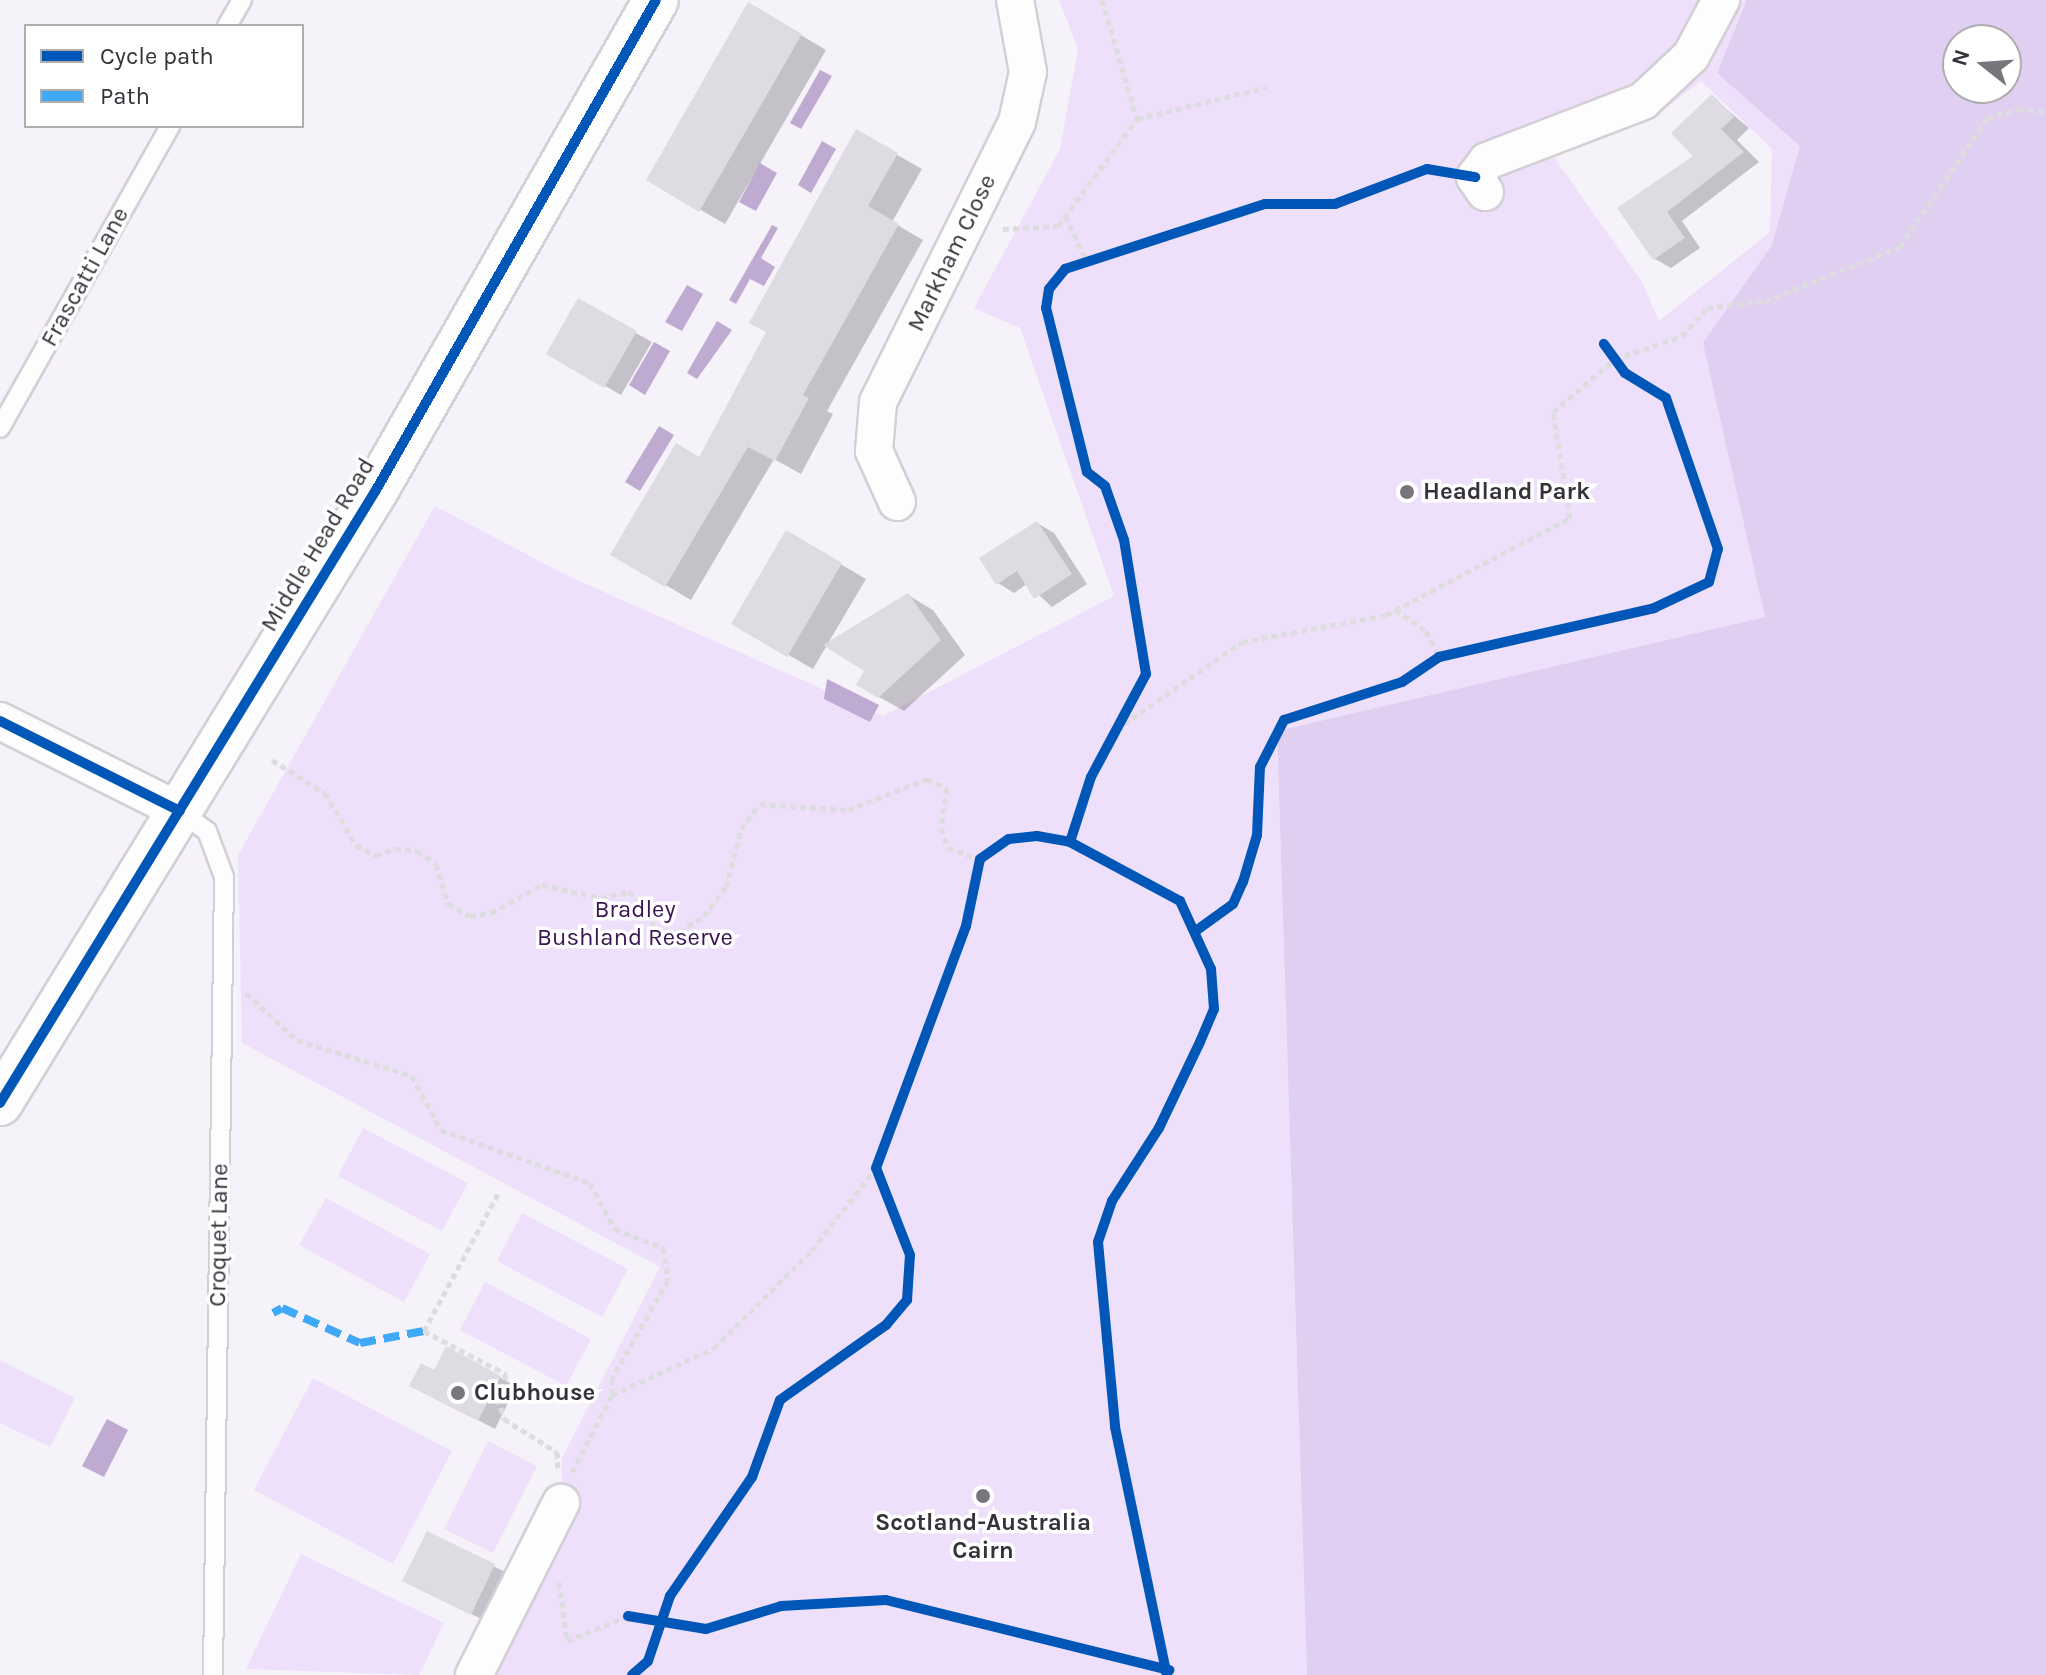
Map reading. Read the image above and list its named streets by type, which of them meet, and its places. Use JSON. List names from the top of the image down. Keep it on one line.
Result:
{"streets":{"street":["Markham Close","Middle Head Road"],"lane":["Frascatti Lane","Croquet Lane"]},"crossings":[["Middle Head Road","Croquet Lane"]],"parks":["Bradley Bushland Reserve"],"places":["Headland Park","Clubhouse","Scotland-Australia Cairn"],"legend":["Cycle path","Path"],"north":"left"}
